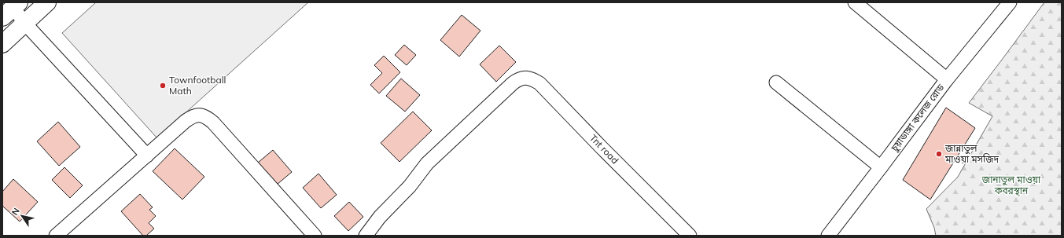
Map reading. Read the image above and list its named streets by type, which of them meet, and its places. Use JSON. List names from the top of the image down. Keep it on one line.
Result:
{"streets":{"street":["চুয়াডাঙ্গা কলেজ রোড","Tnt road"]},"parks":["জানাতুল মাওয়া কবরস্থান"],"places":["Townfootball Math","জান্নাতুল মাওয়া মসজিদ"],"north":"top left"}
